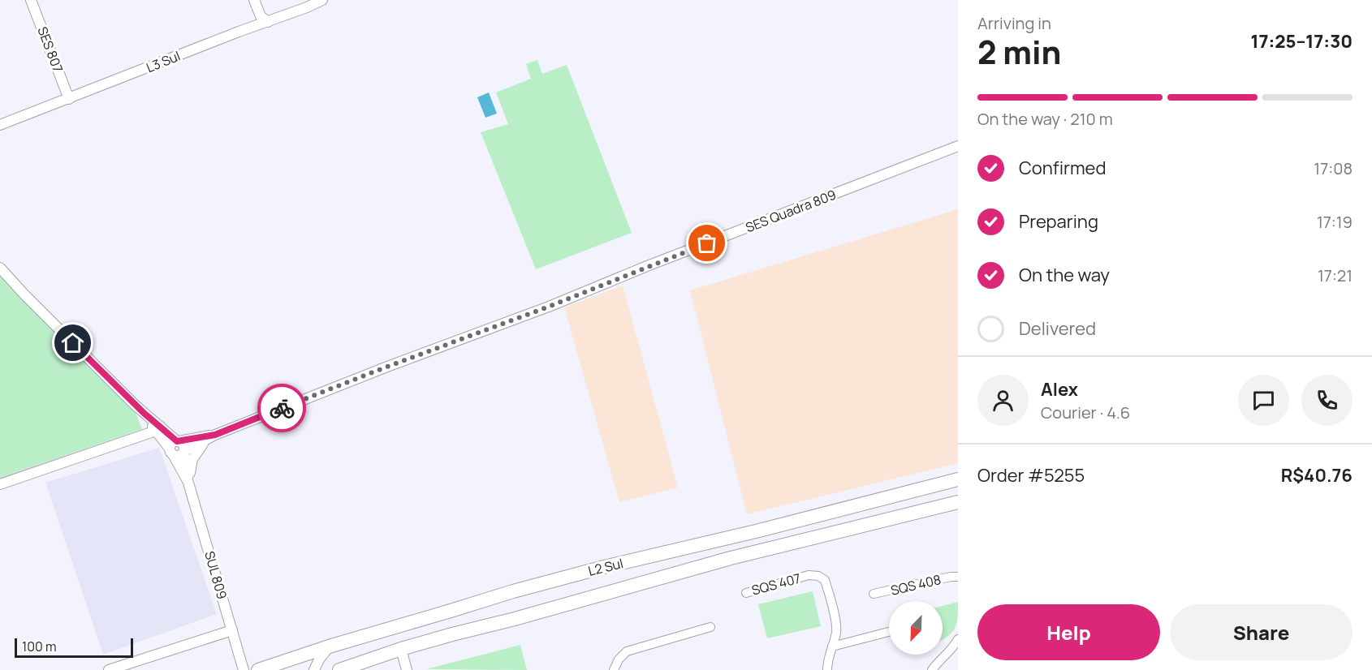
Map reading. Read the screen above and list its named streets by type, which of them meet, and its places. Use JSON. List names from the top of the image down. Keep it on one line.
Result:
{"streets":{"main road":["L2 Sul"],"street":["SES 807","L3 Sul","SES Quadra 809","SUL 809","SQS 407","SQS 408"]},"crossings":[["SES 807","L3 Sul"],["SES Quadra 809","SUL 809"]],"scale_bar":"100 m","north":"bottom left","page":{"heading":["2 min","Arriving in","17:25–17:30"],"panel":["Alex","Courier · 4.6","Order #5255","R$40.76"],"bar":"On the way · 210 m","list":[["Confirmed","17:08"],["Preparing","17:19"],["On the way","17:21"],"Delivered"],"buttons":["Help","Share"],"scale":"100 m"}}
